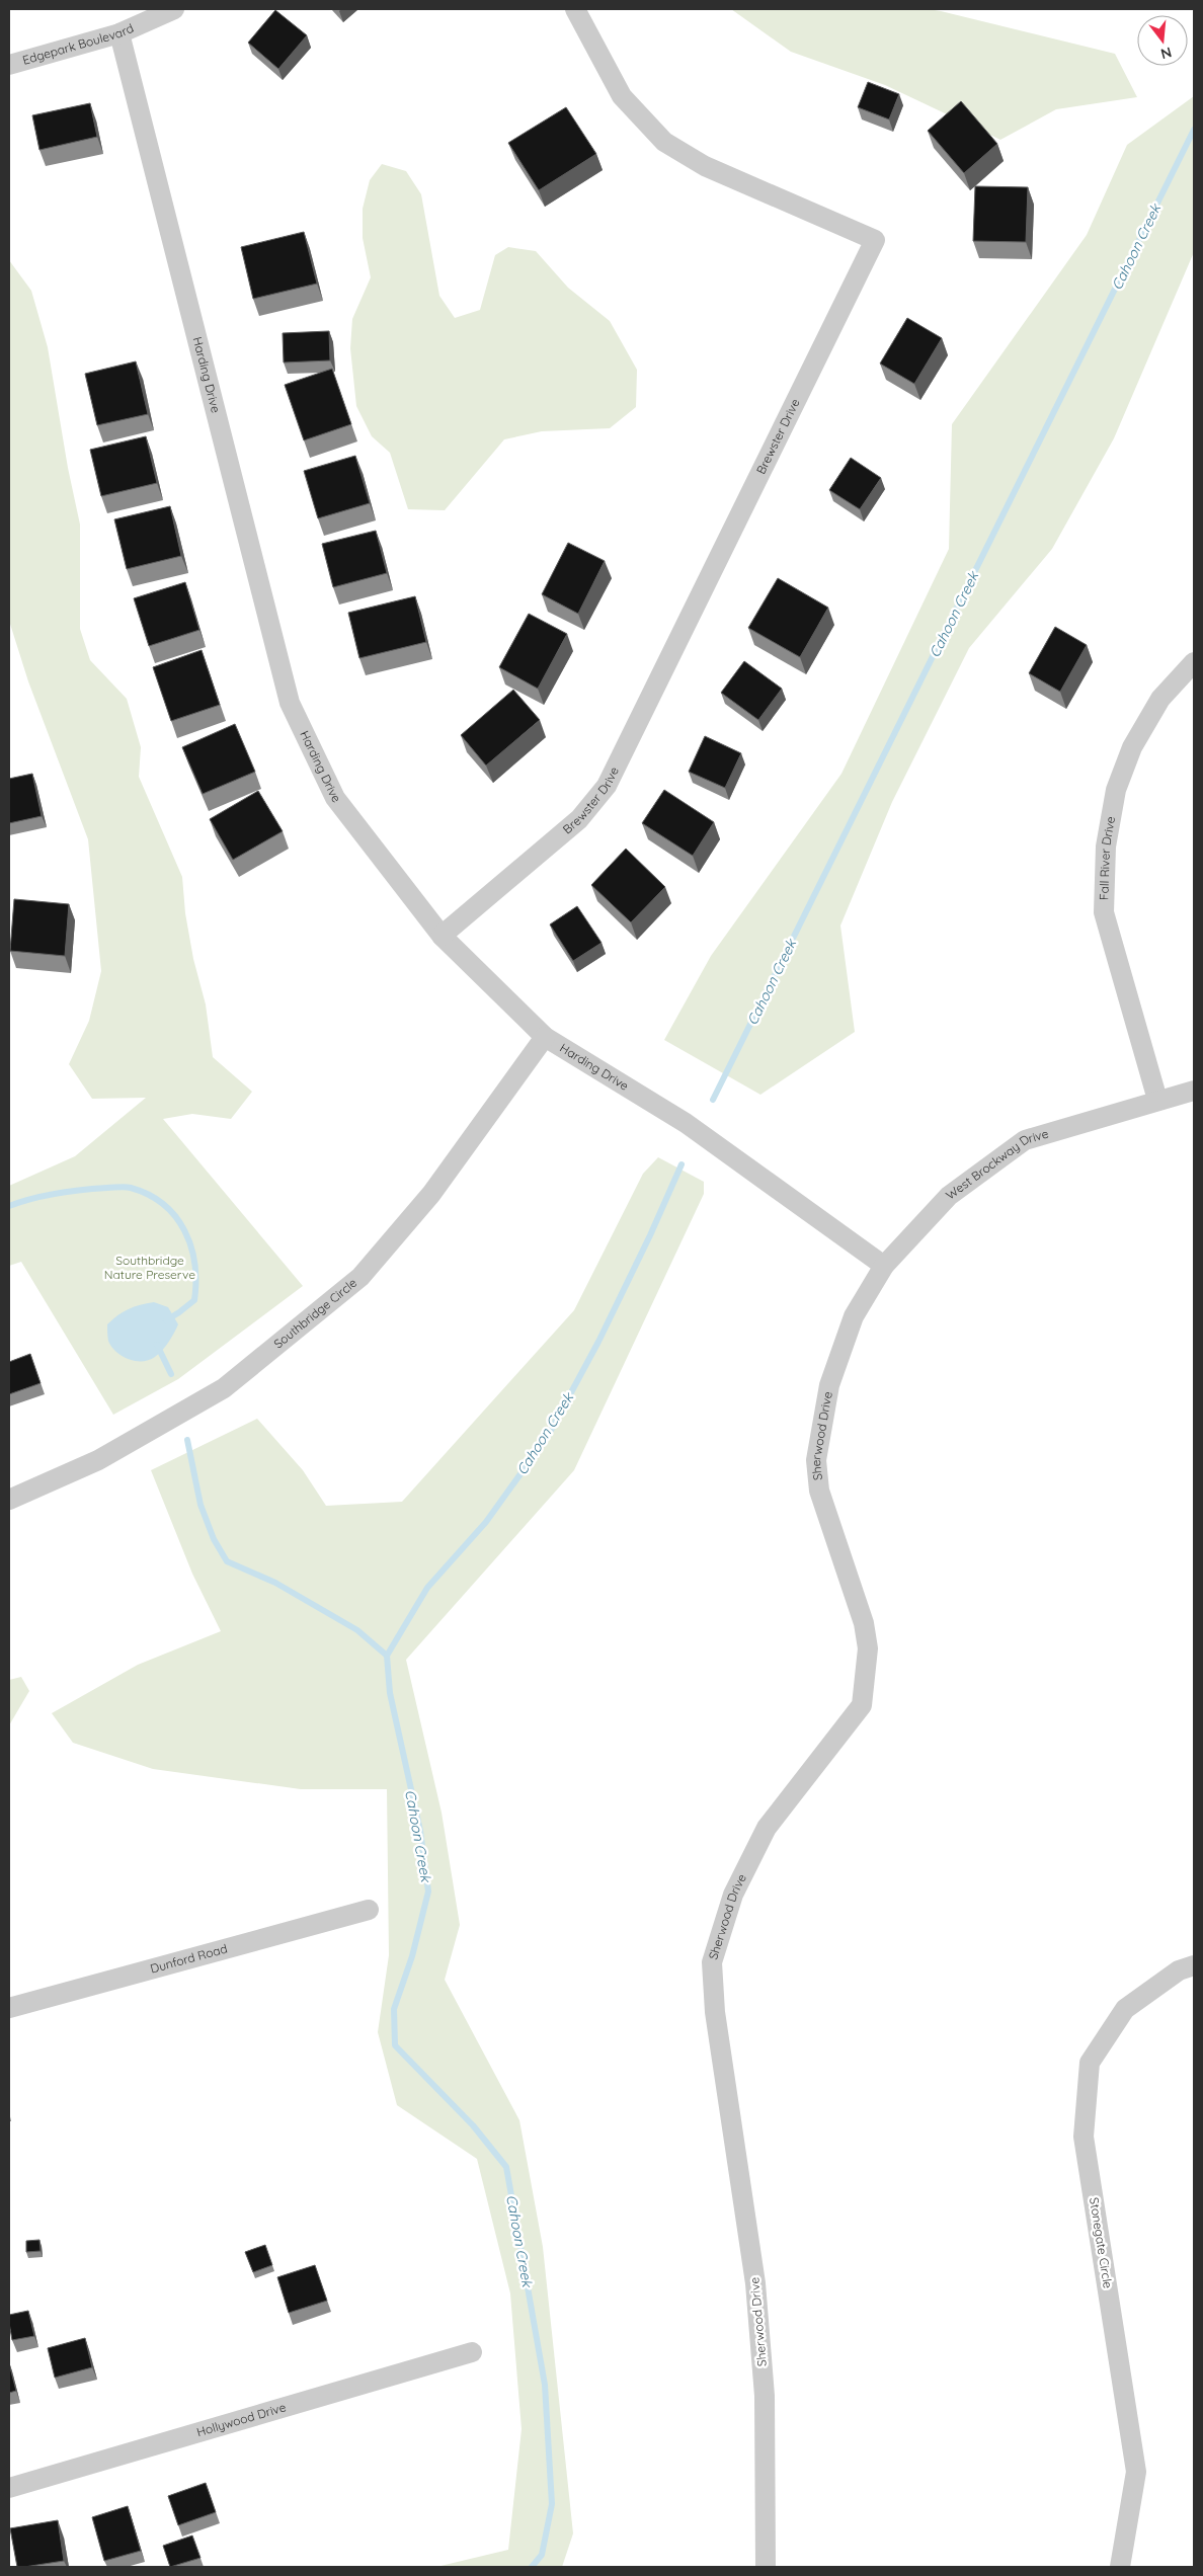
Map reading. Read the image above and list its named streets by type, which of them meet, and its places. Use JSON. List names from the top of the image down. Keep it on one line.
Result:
{"streets":{"street":["Edgepark Boulevard","Harding Drive","Brewster Drive","Fall River Drive","West Brockway Drive","Southbridge Circle","Sherwood Drive","Dunford Road","Stonegate Circle","Hollywood Drive"]},"crossings":[["Edgepark Boulevard","Harding Drive"],["Harding Drive","Brewster Drive"],["Harding Drive","West Brockway Drive"],["Harding Drive","Southbridge Circle"],["Fall River Drive","West Brockway Drive"],["West Brockway Drive","Sherwood Drive"]],"water":["Cahoon Creek"],"parks":["Southbridge Nature Preserve"],"north":"bottom"}
